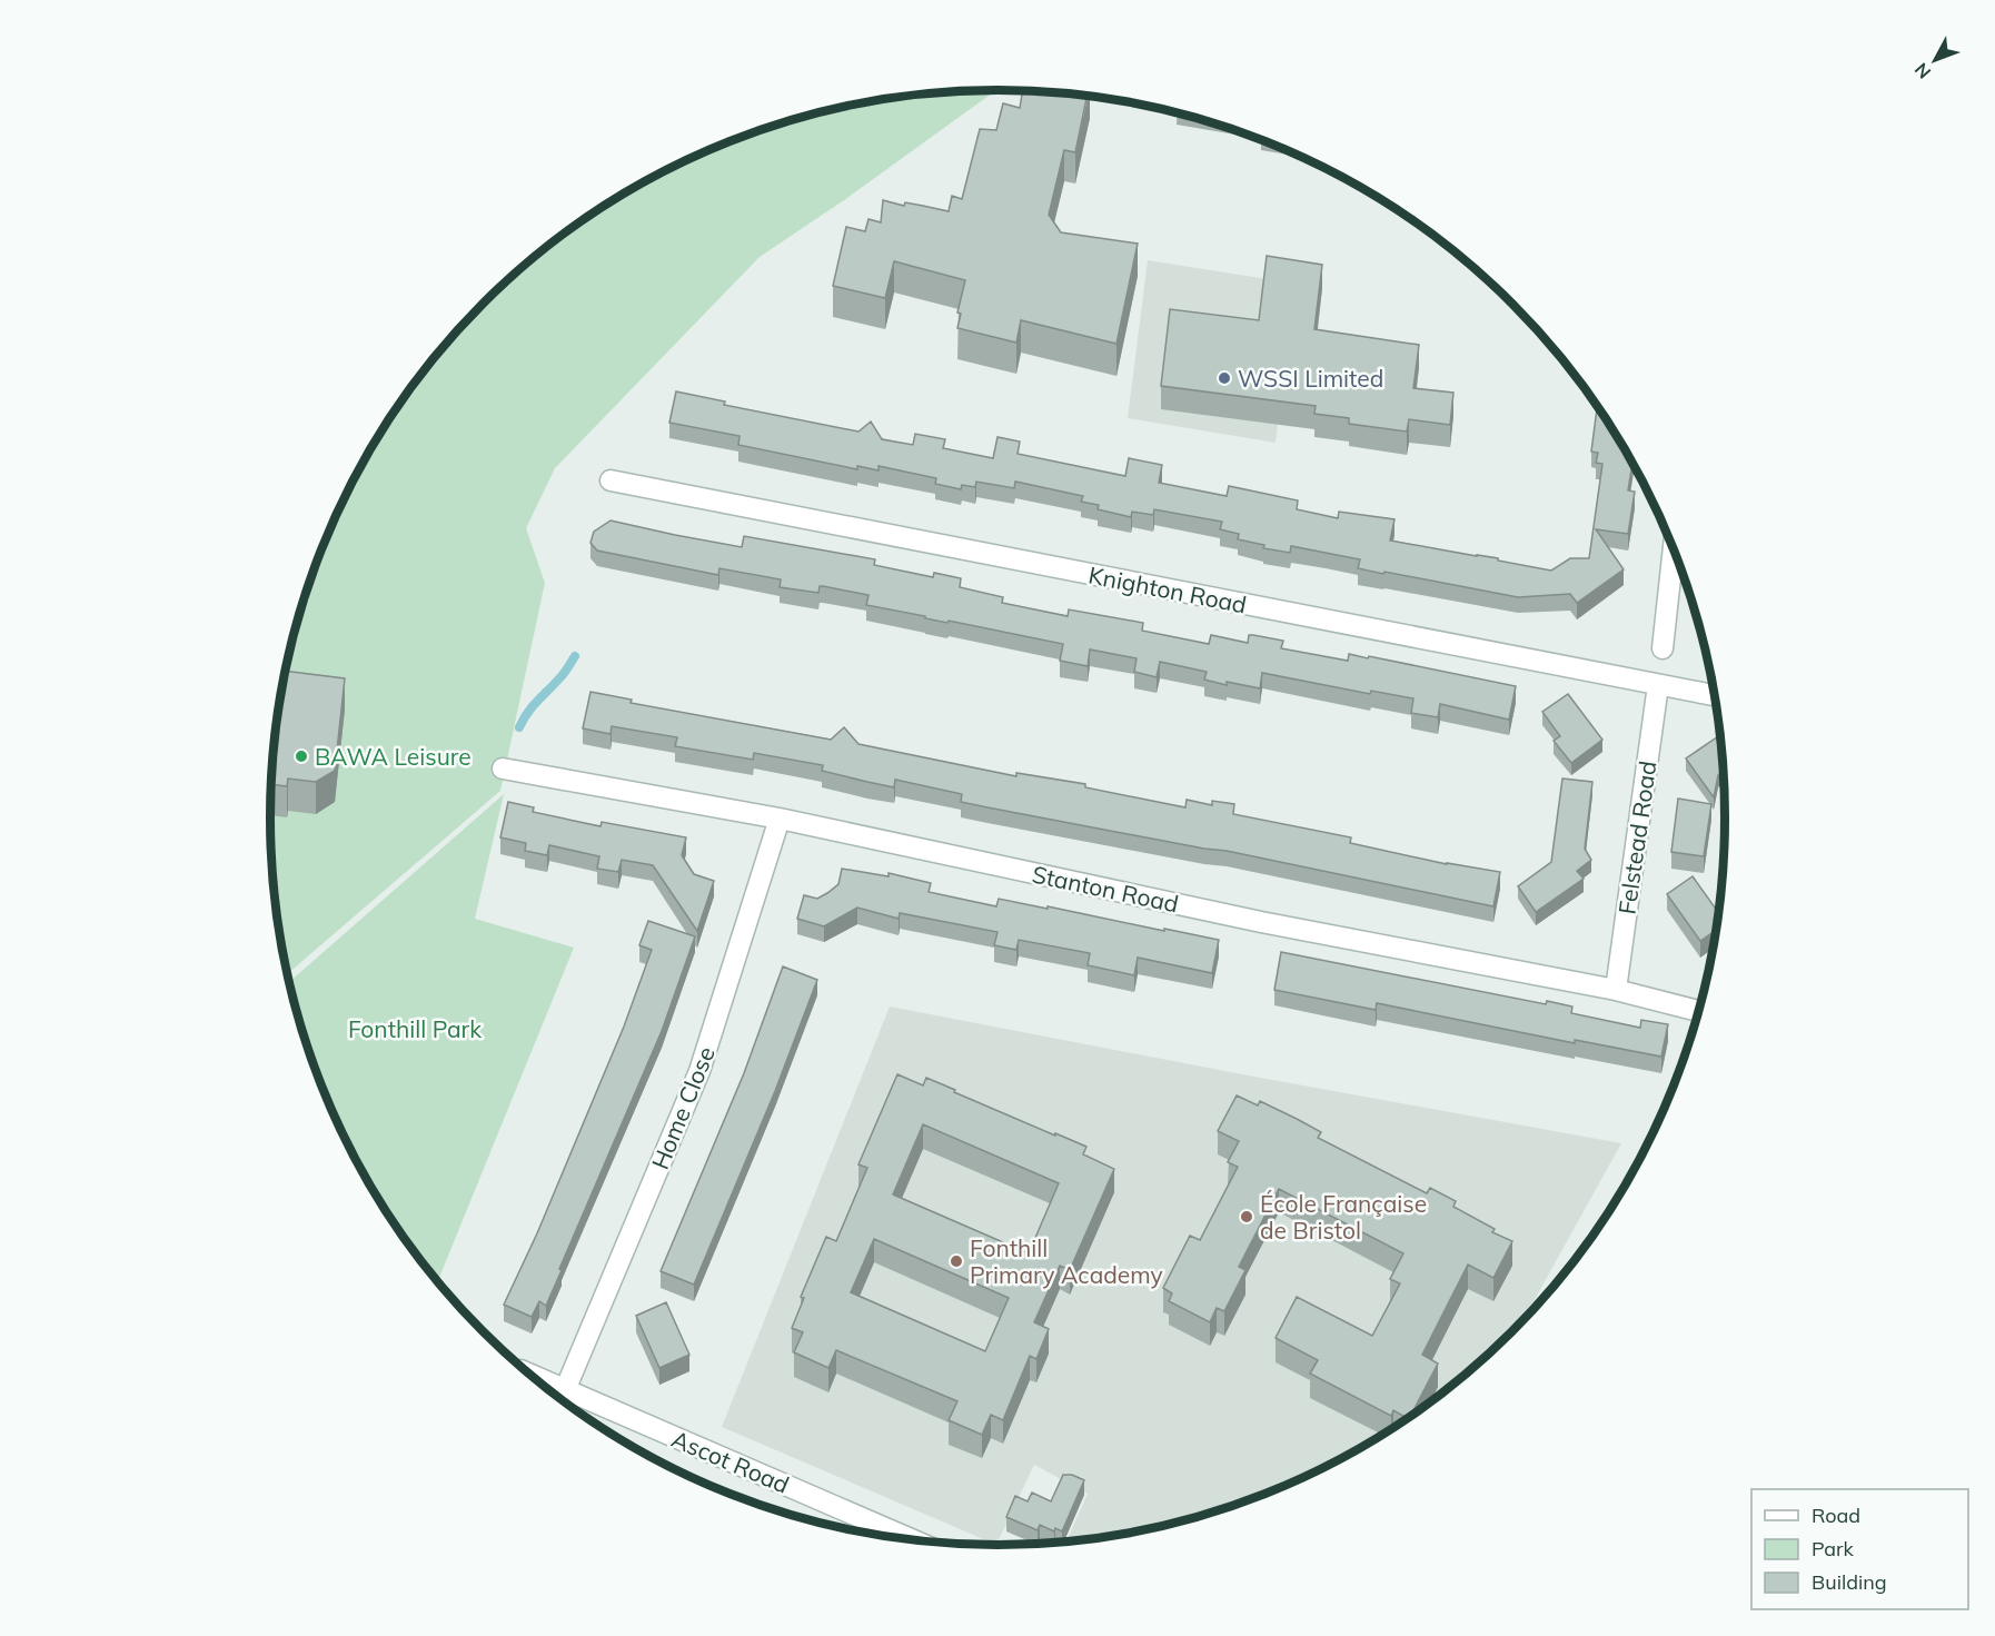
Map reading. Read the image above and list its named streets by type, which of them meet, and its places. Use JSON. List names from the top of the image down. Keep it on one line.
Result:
{"streets":{"street":["Knighton Road","Felstead Road","Stanton Road","Home Close","Ascot Road"]},"crossings":[["Knighton Road","Felstead Road"],["Felstead Road","Stanton Road"],["Stanton Road","Home Close"],["Home Close","Ascot Road"]],"parks":["Fonthill Park"],"places":["WSSI Limited","BAWA Leisure","École Française de Bristol","Fonthill Primary Academy"],"legend":["Road","Park","Building"],"north":"bottom left"}
